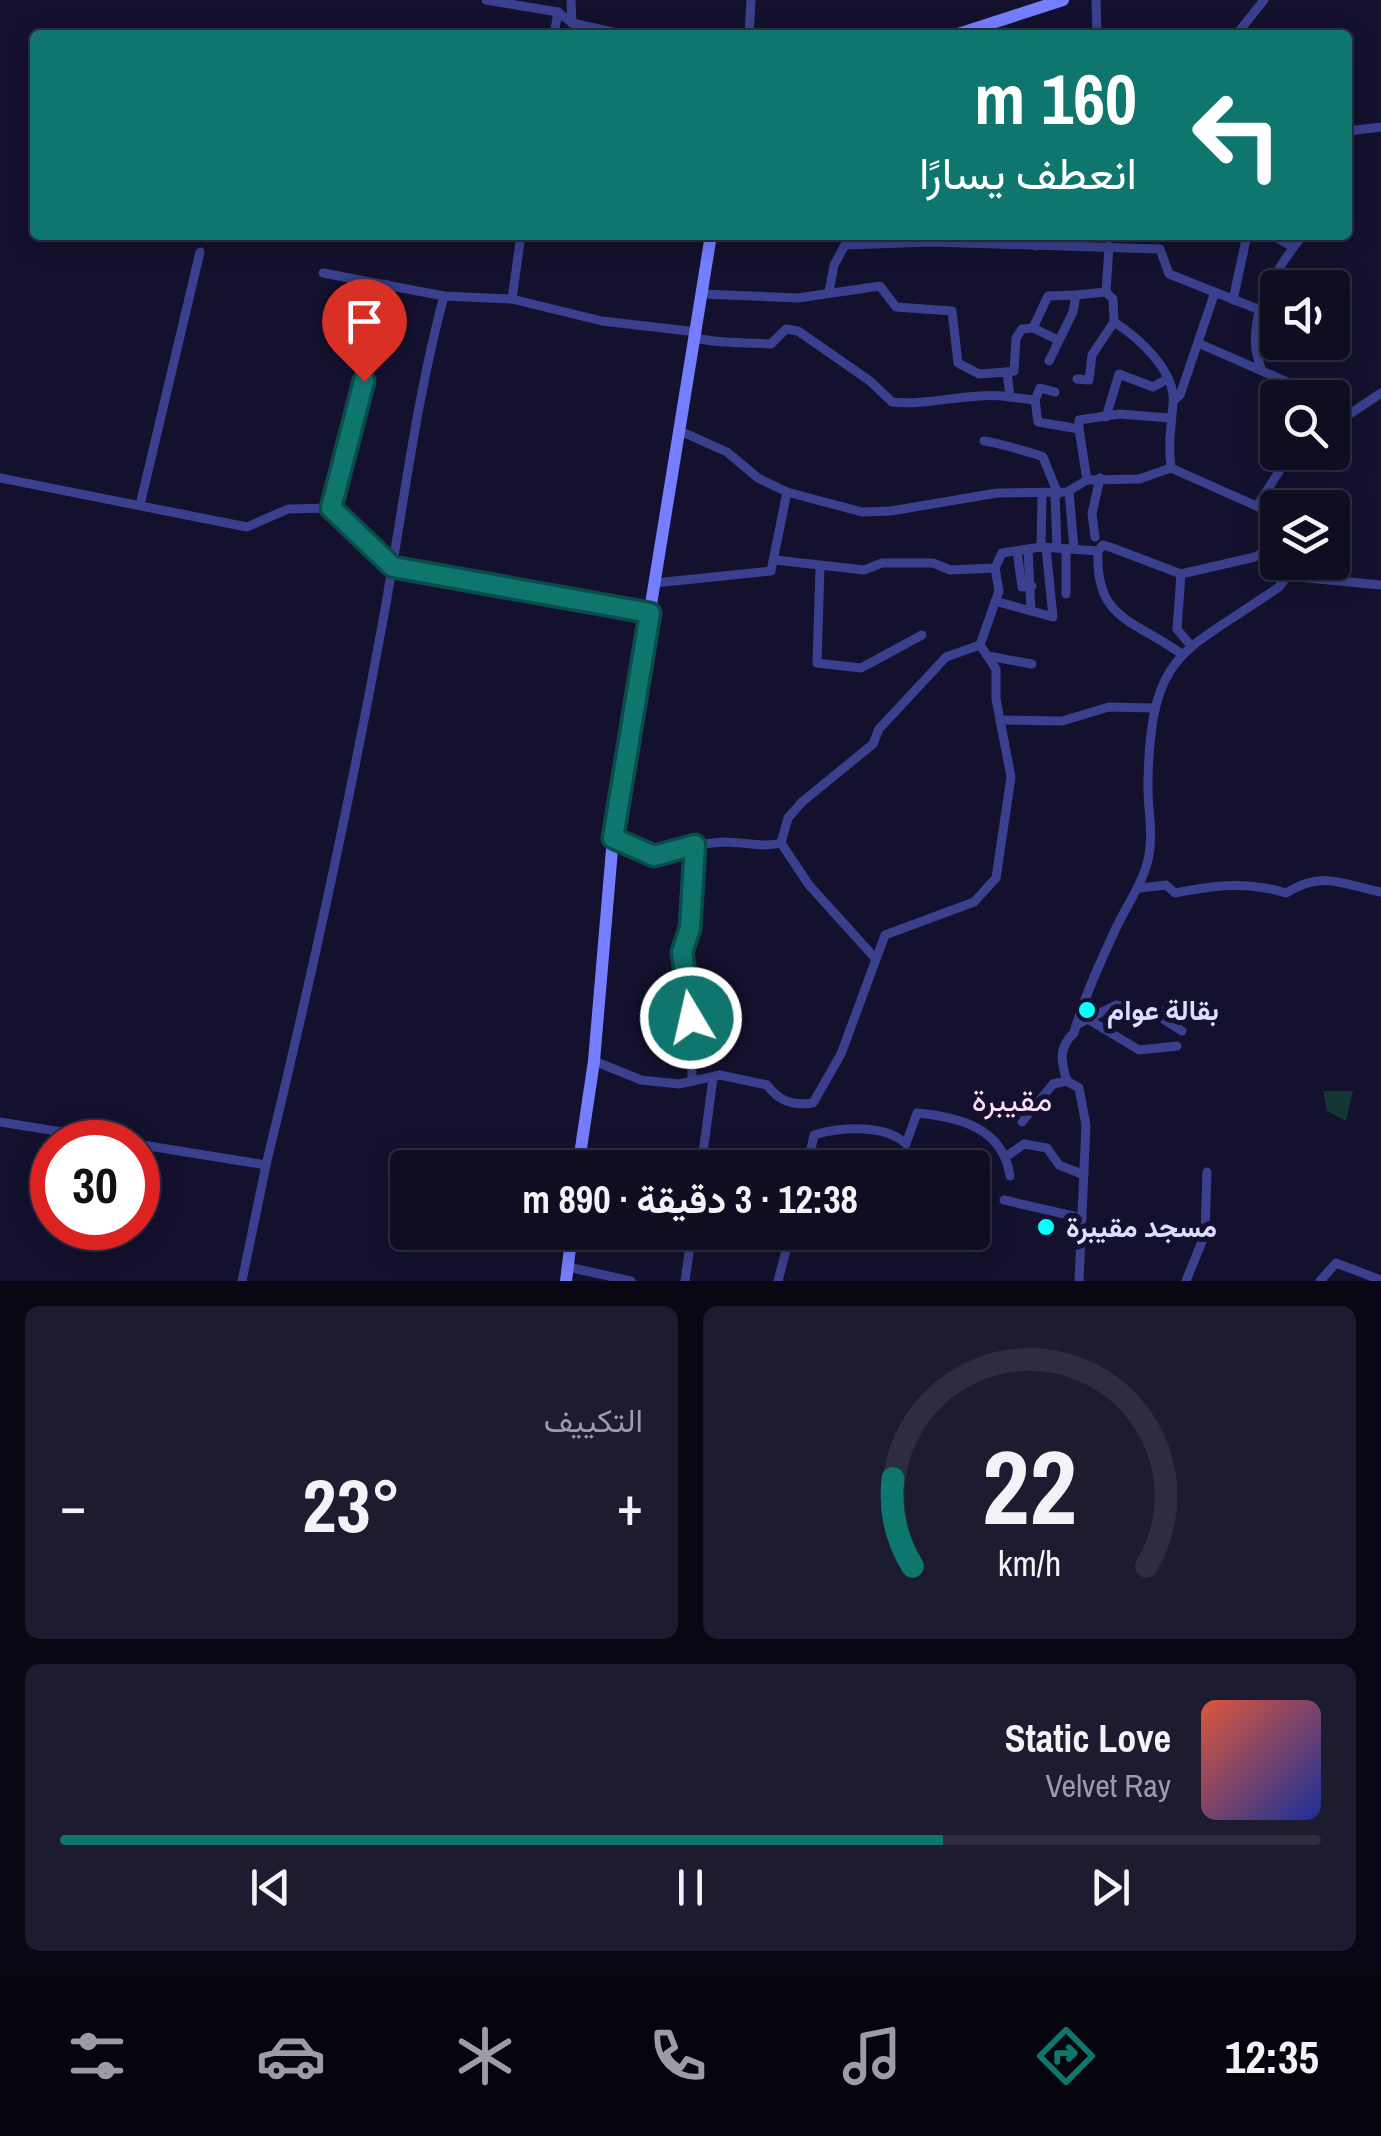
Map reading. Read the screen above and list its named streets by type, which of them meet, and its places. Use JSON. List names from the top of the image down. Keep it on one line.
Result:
{"districts":["مقيبرة"],"places":["بقالة عوام","مسجد مقيبرة"],"page":{"turn":["160 m","انعطف يسارًا"],"limit":"30","trip":"12:38 · 3 دقيقة · 890 m","tile":"التكييف","heat":["−","23°","+"],"song":["Static Love","Velvet Ray"],"tabs":"12:35","gauge":["22","km/h"]}}
